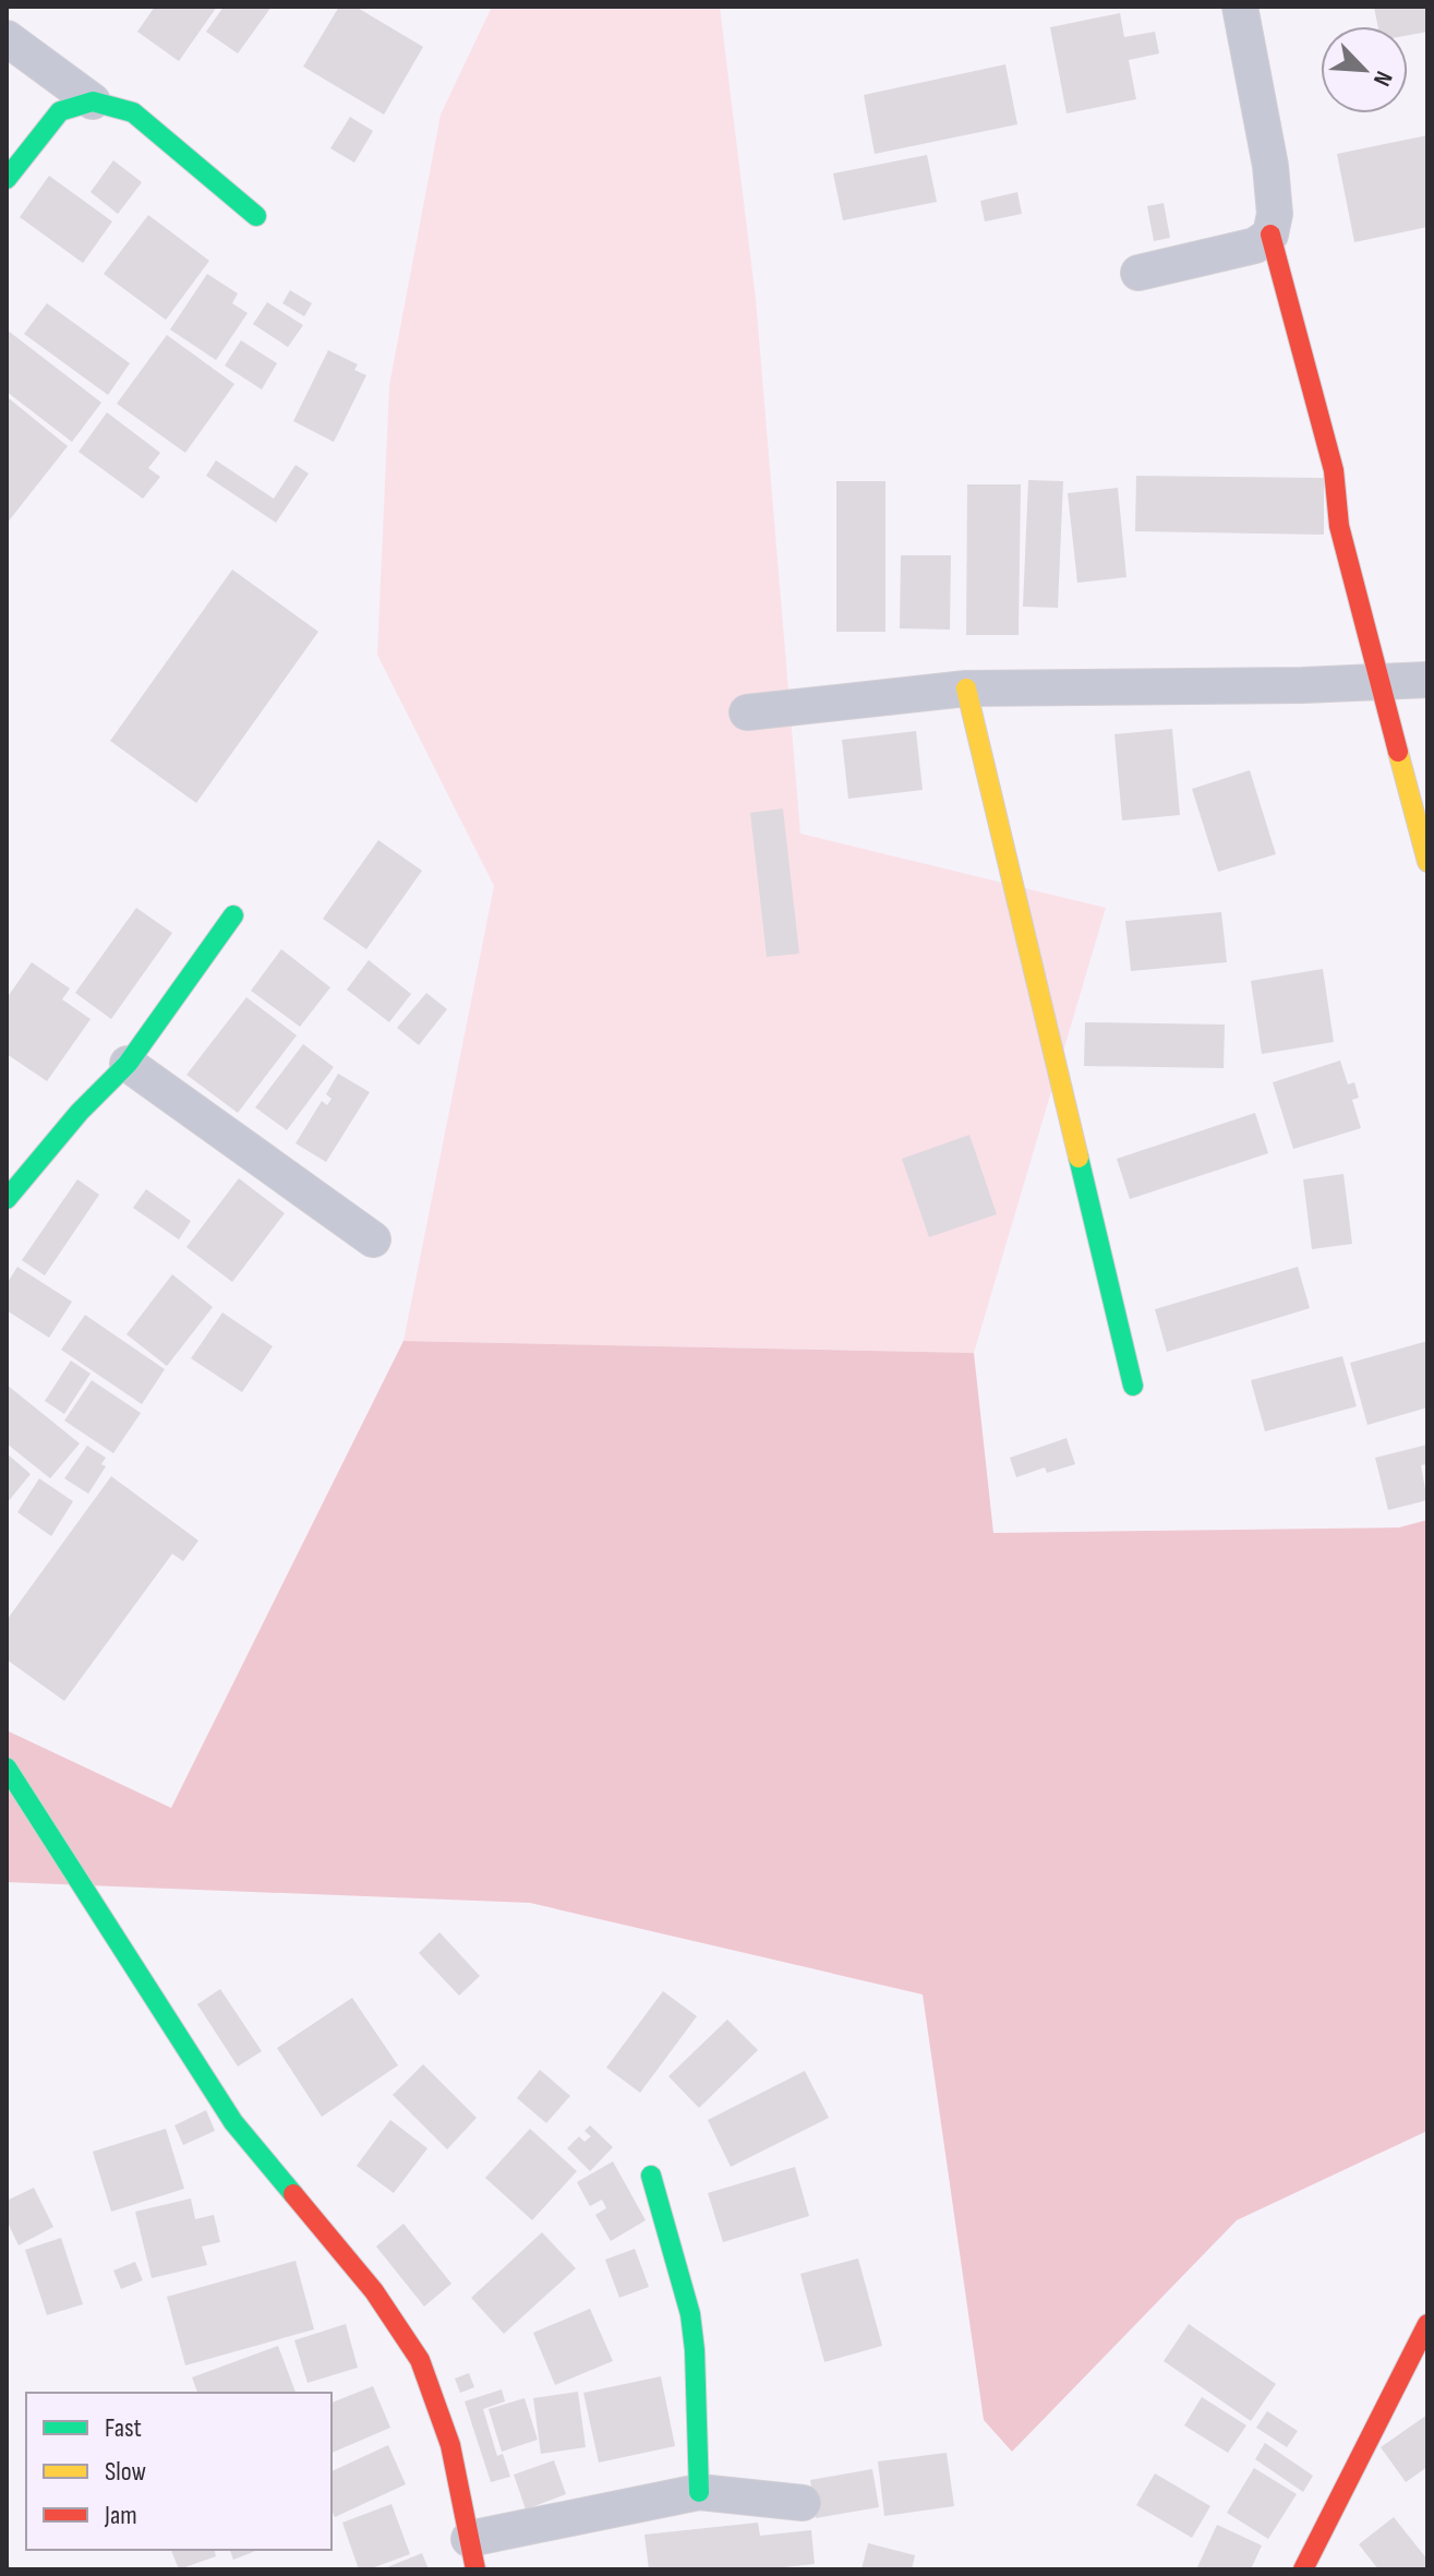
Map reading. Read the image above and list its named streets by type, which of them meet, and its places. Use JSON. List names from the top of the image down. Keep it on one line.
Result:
{"legend":["Fast","Slow","Jam"],"north":"bottom right"}
